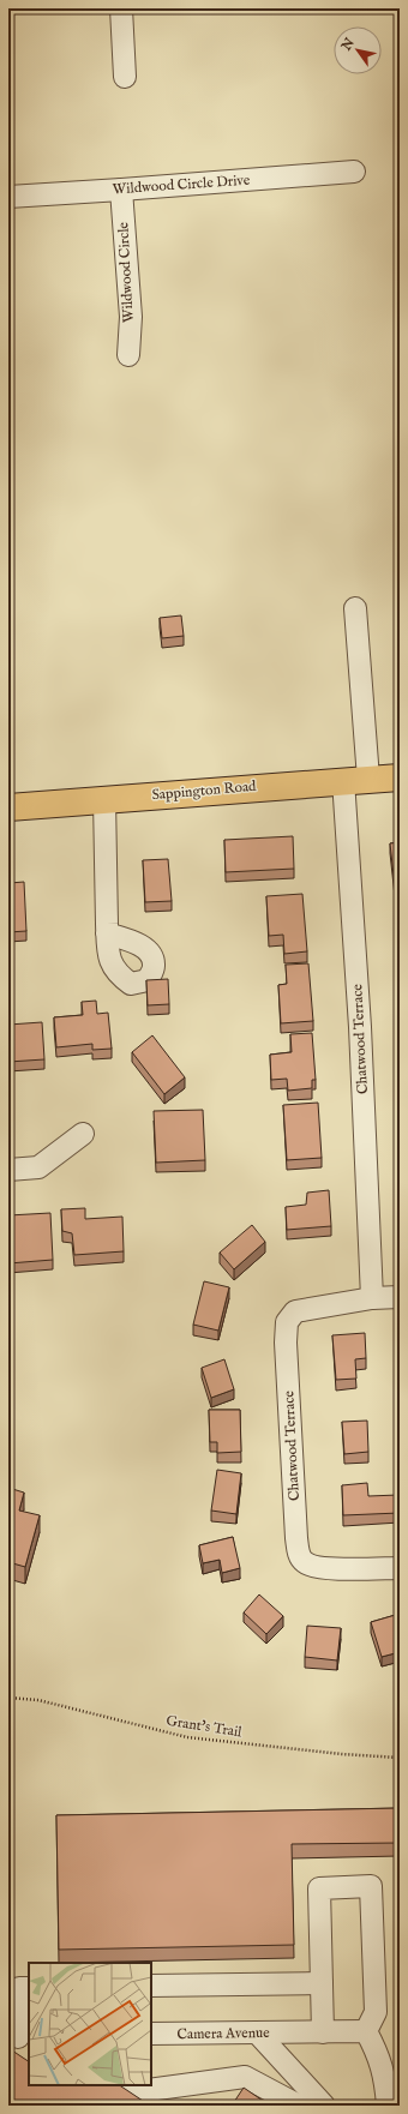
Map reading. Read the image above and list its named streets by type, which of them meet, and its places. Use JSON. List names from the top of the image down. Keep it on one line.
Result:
{"streets":{"main road":["Sappington Road"],"street":["Wildwood Circle Drive","Wildwood Circle","Chatwood Terrace","Camera Avenue"],"path":["Grant's Trail"]},"crossings":[["Wildwood Circle Drive","Wildwood Circle"],["Sappington Road","Chatwood Terrace"]],"north":"top left"}
